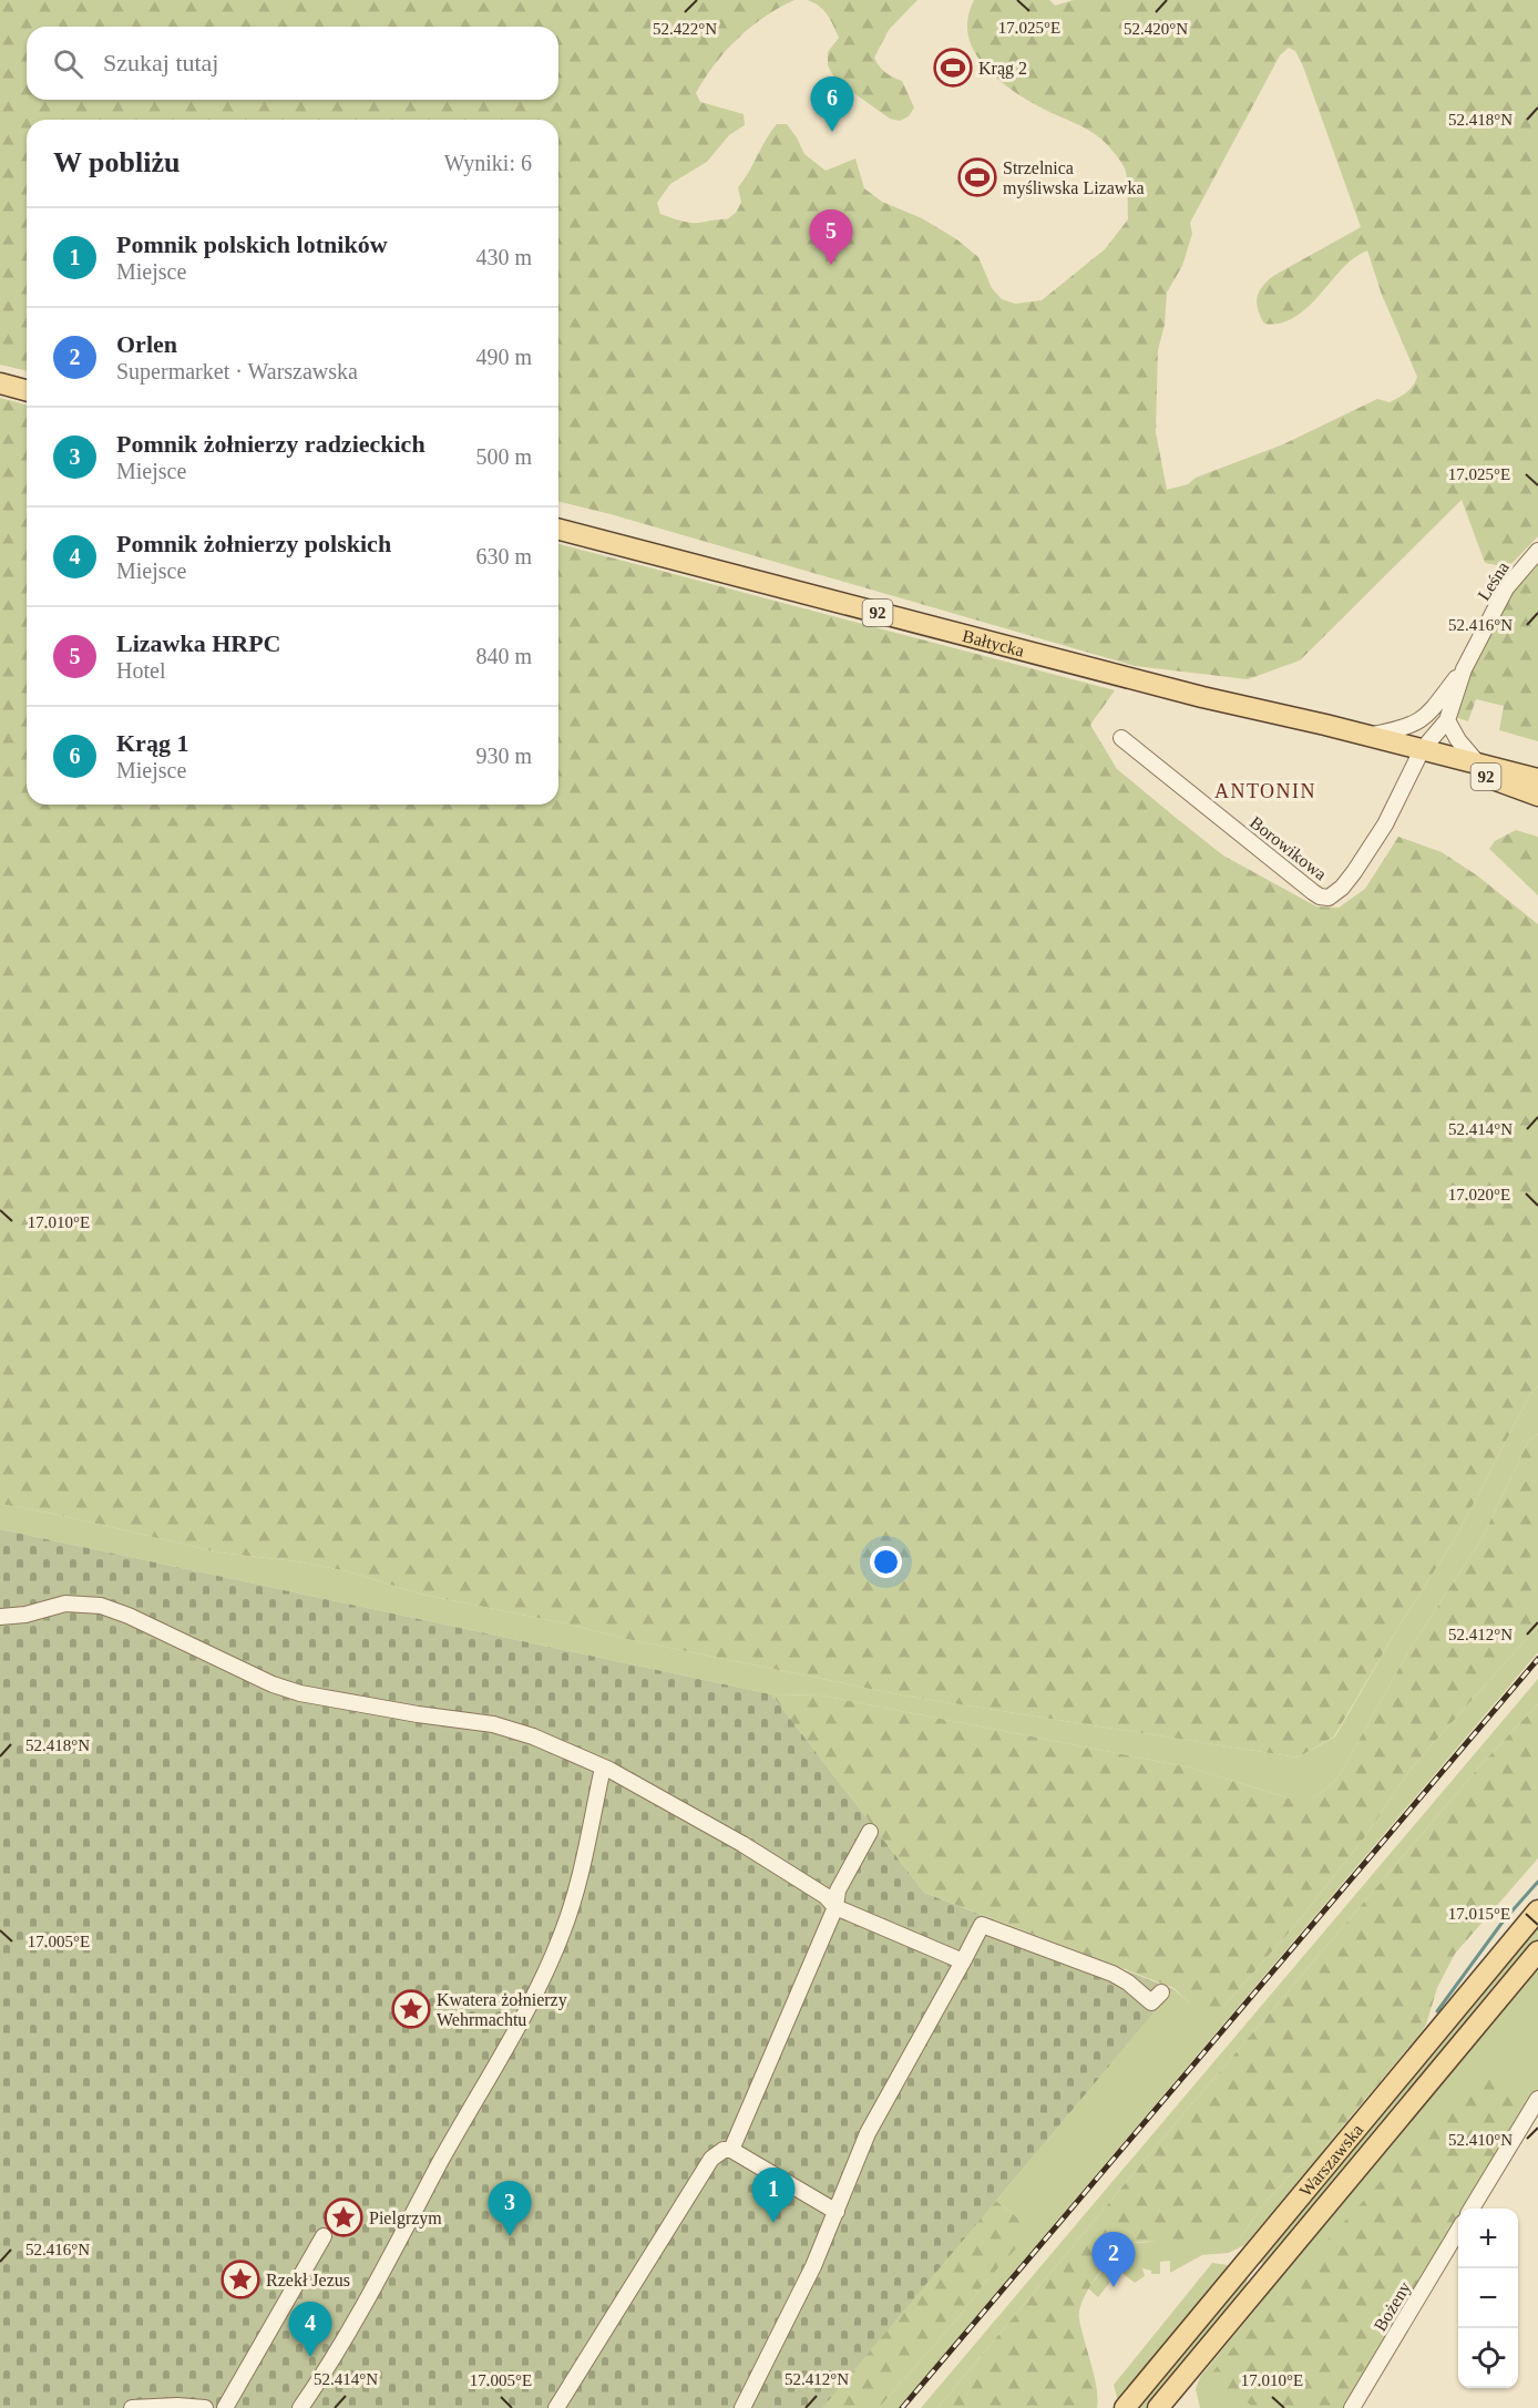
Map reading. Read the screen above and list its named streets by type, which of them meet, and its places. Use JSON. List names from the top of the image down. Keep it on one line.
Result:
{"streets":{"main road":["92","Bałtycka","Warszawska"],"street":["Leśna","Borowikowa","Bożeny"]},"crossings":[["Leśna","Bałtycka"],["Leśna","Borowikowa"],["Bałtycka","Borowikowa"]],"districts":["ANTONIN"],"places":{"sports":["Krąg 2","Strzelnica myśliwska Lizawka"],"place":["Kwatera żołnierzy Wehrmachtu","Pielgrzym","Rzekł Jezus"]},"page":{"search":"Szukaj tutaj","pins":["6","5","1","3","2","4"],"heading":["W pobliżu","Wyniki: 6"],"list":[{"mark":"1","name":"Pomnik polskich lotników","note":"Miejsce","value":"430 m"},{"mark":"2","name":"Orlen","note":"Supermarket · Warszawska","value":"490 m"},{"mark":"3","name":"Pomnik żołnierzy radzieckich","note":"Miejsce","value":"500 m"},{"mark":"4","name":"Pomnik żołnierzy polskich","note":"Miejsce","value":"630 m"},{"mark":"5","name":"Lizawka HRPC","note":"Hotel","value":"840 m"},{"mark":"6","name":"Krąg 1","note":"Miejsce","value":"930 m"}],"map_buttons":["+","−"]},"coordinates":["17.025°E","52.422°N","52.420°N","52.418°N","52.416°N","52.414°N","17.020°E","17.010°E","52.412°N","17.015°E","17.005°E","52.410°N"]}
